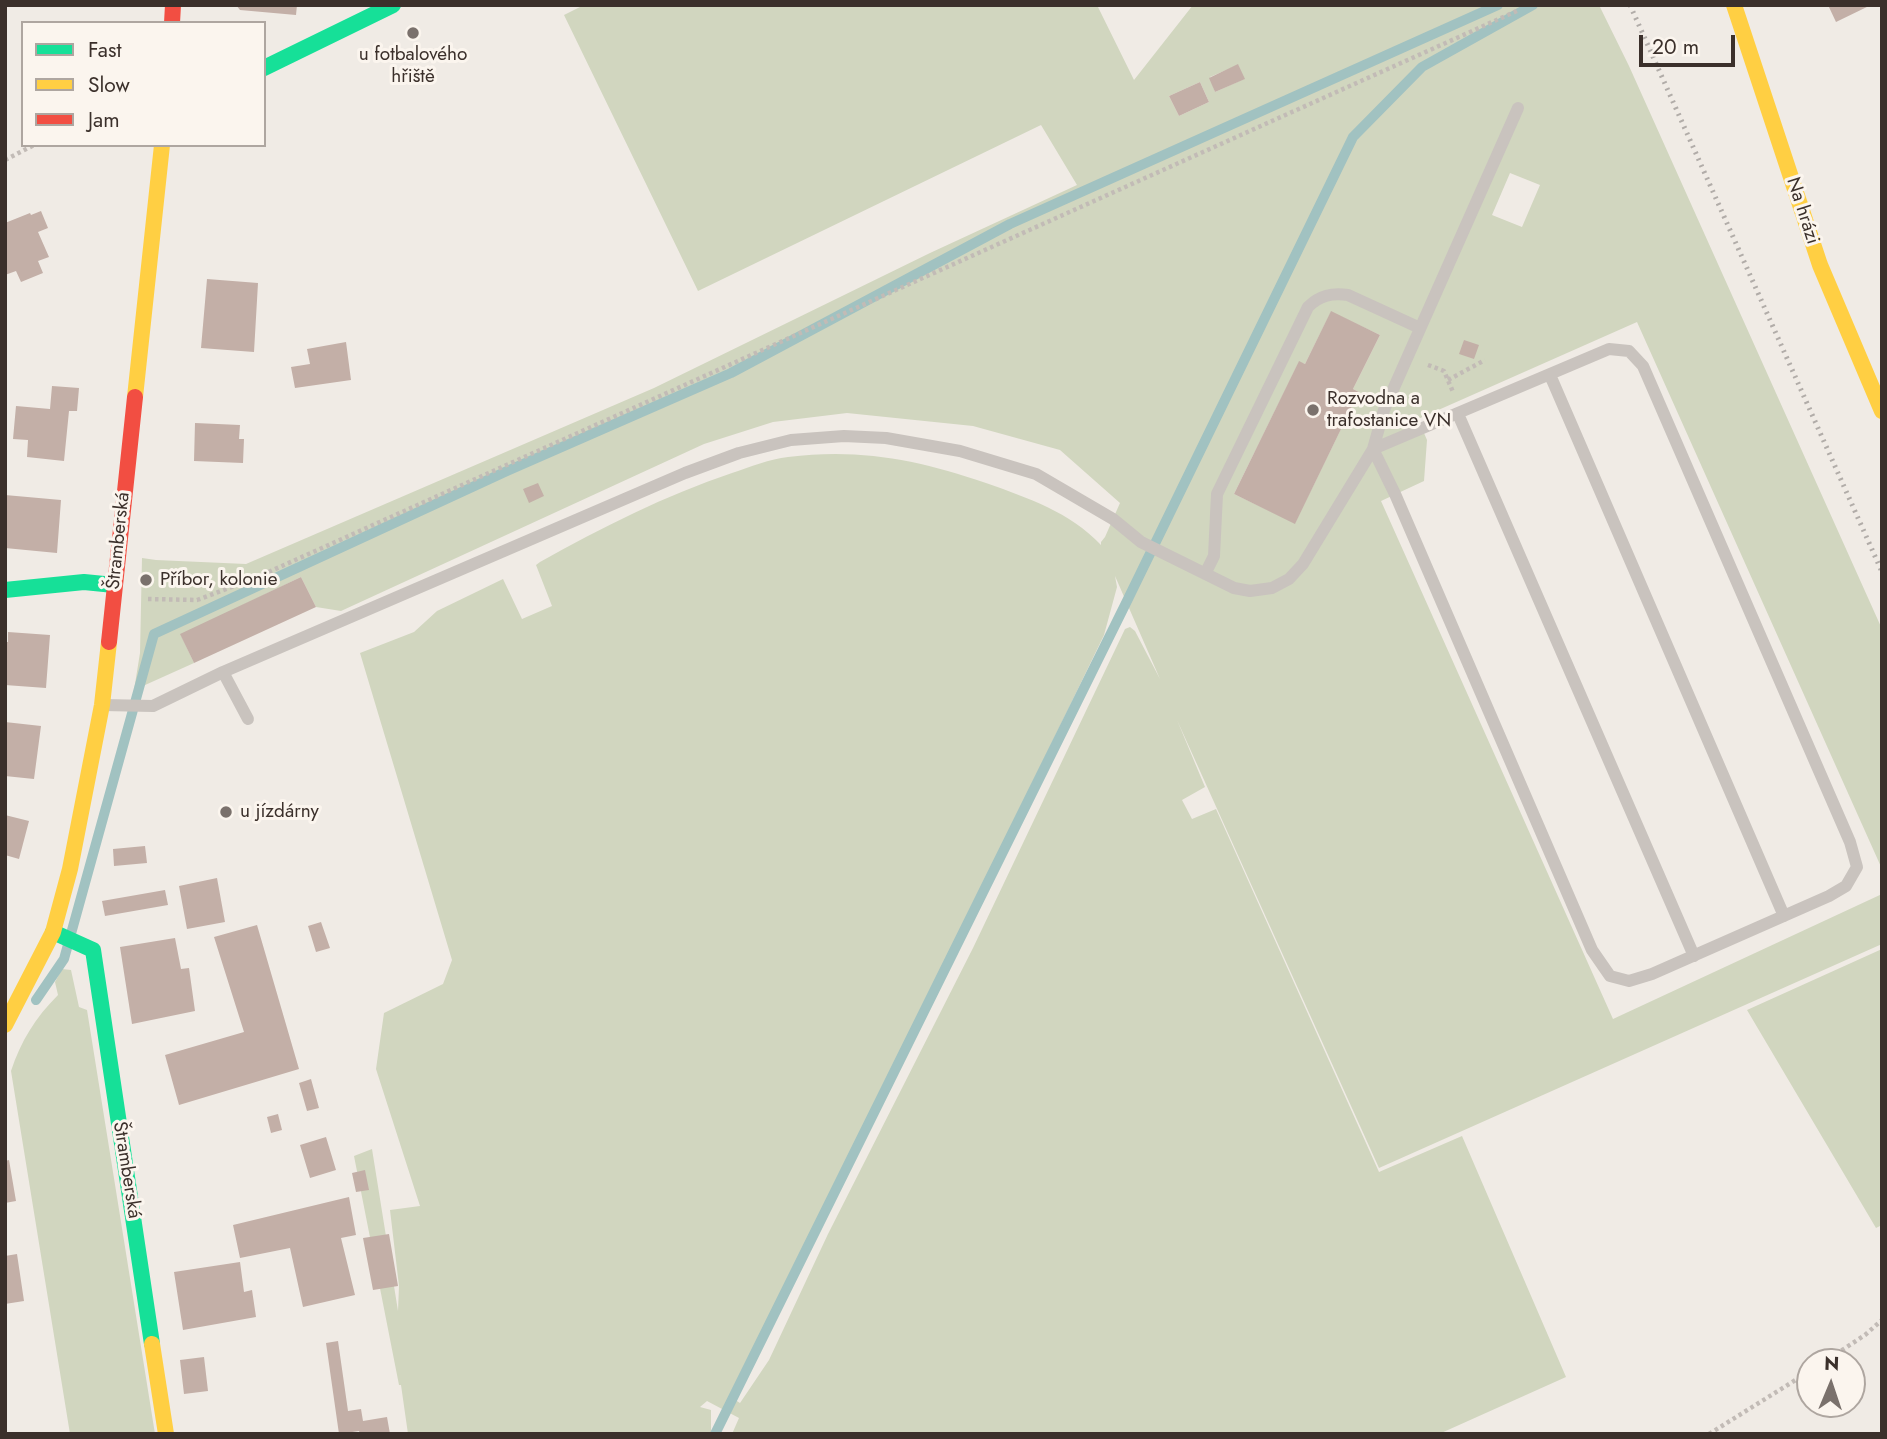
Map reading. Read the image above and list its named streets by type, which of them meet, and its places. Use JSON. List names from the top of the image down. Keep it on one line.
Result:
{"streets":{"street":["Na hrázi","Štramberská"]},"places":["u fotbalového hřiště","Rozvodna a trafostanice VN","Příbor, kolonie","u jízdárny"],"legend":["Fast","Slow","Jam"],"scale_bar":"20 m","north":"top"}
